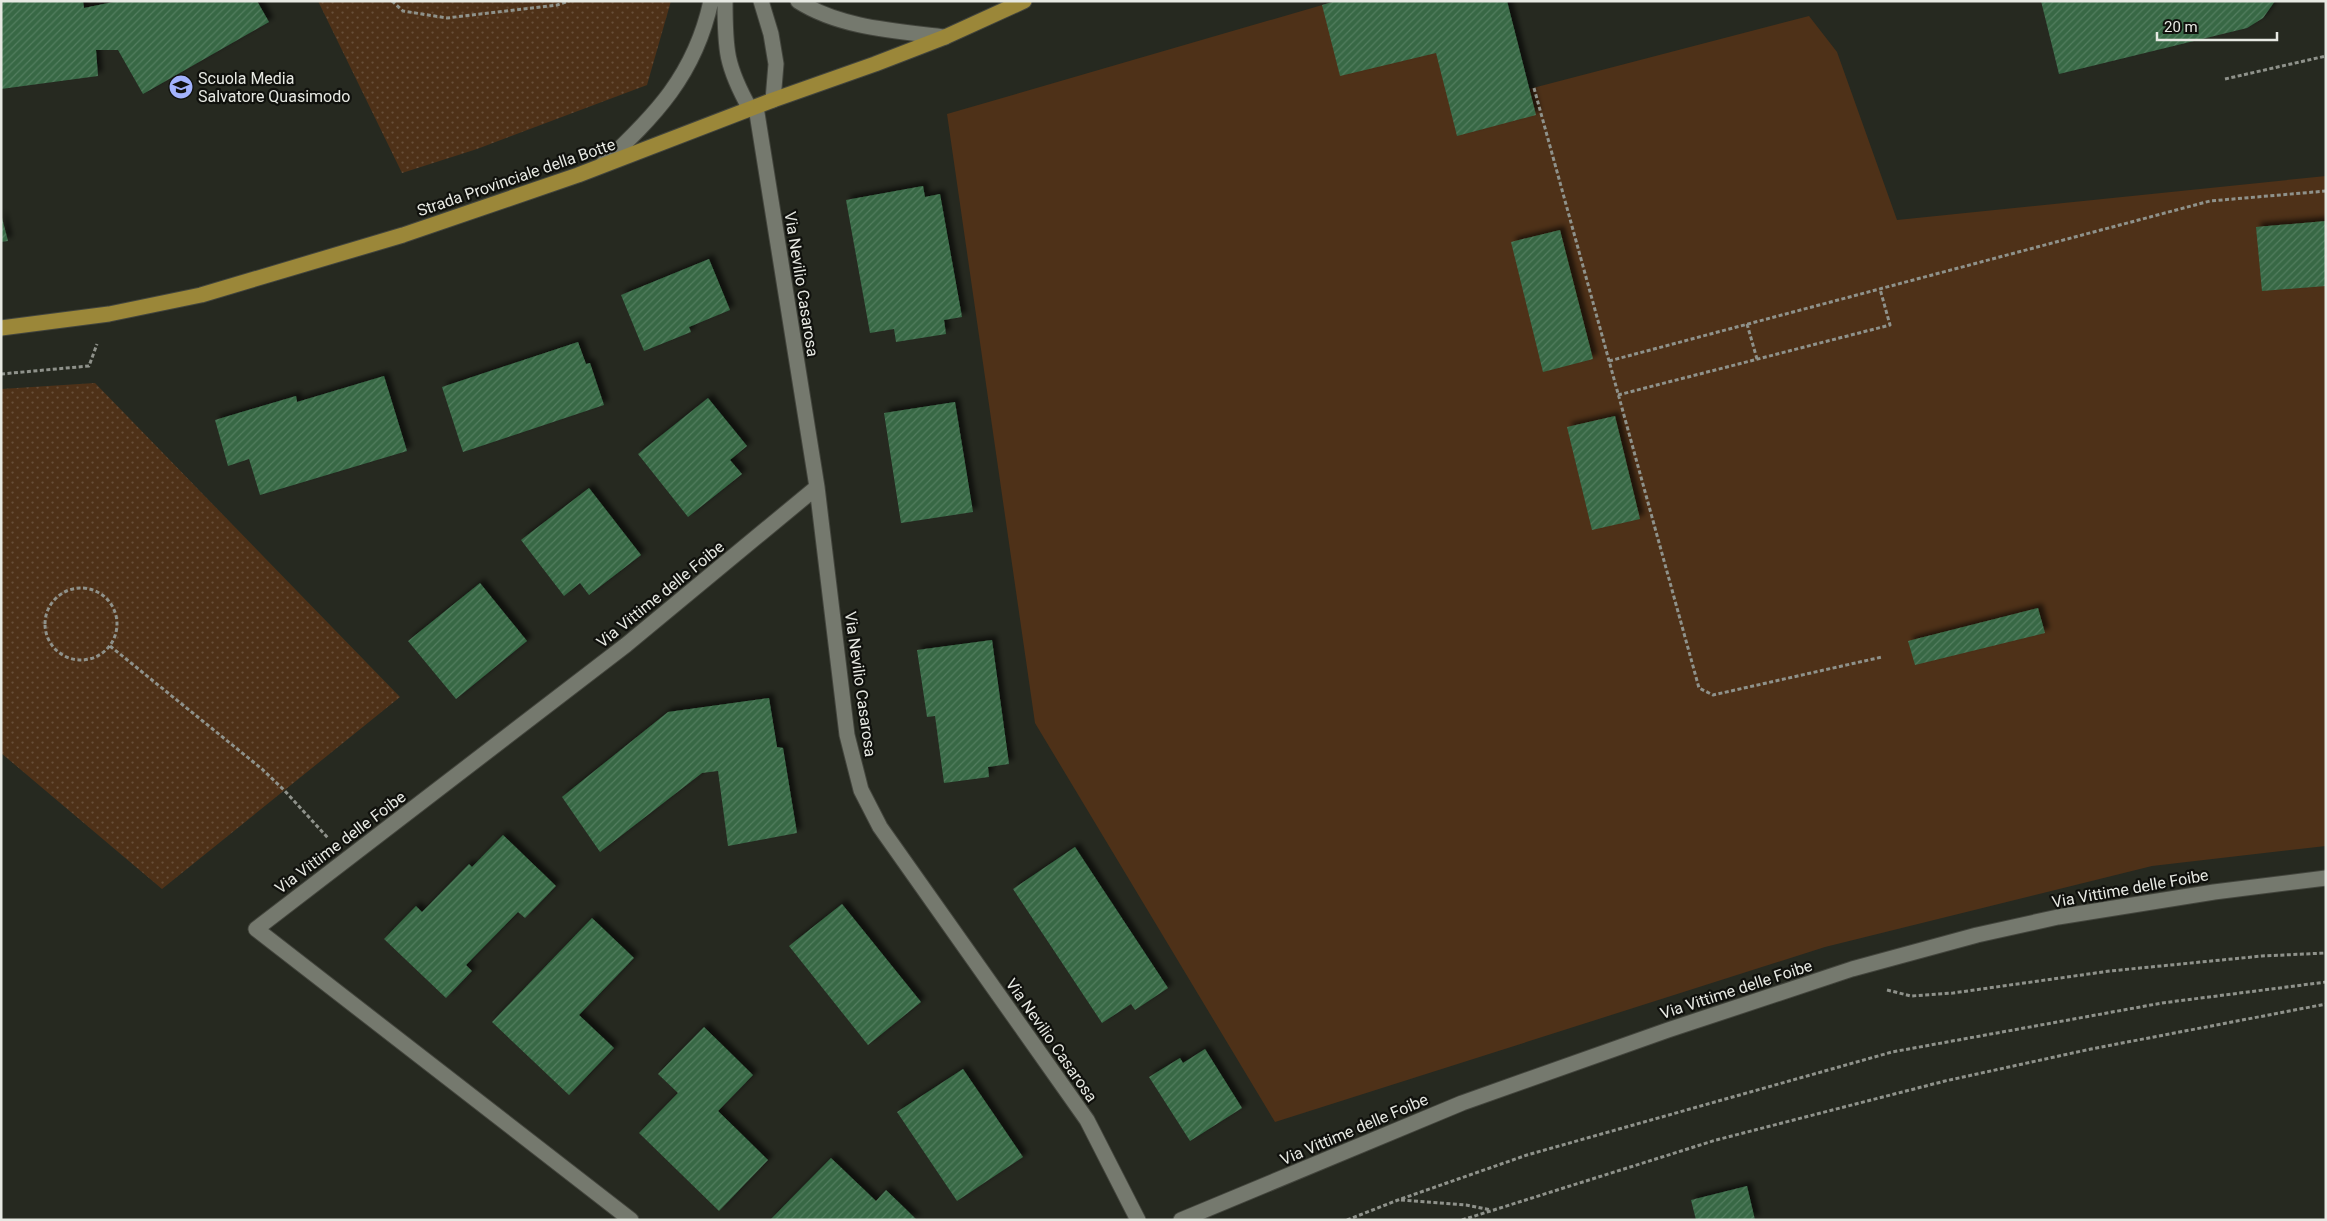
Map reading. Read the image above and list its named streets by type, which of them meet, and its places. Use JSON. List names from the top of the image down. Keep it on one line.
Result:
{"streets":{"main road":["Strada Provinciale della Botte"],"street":["Via Nevilio Casarosa","Via Vittime delle Foibe"]},"crossings":[["Strada Provinciale della Botte","Via Nevilio Casarosa"],["Via Nevilio Casarosa","Via Vittime delle Foibe"]],"places":{"school or university":["Scuola Media Salvatore Quasimodo"]},"scale_bar":"20 m"}
